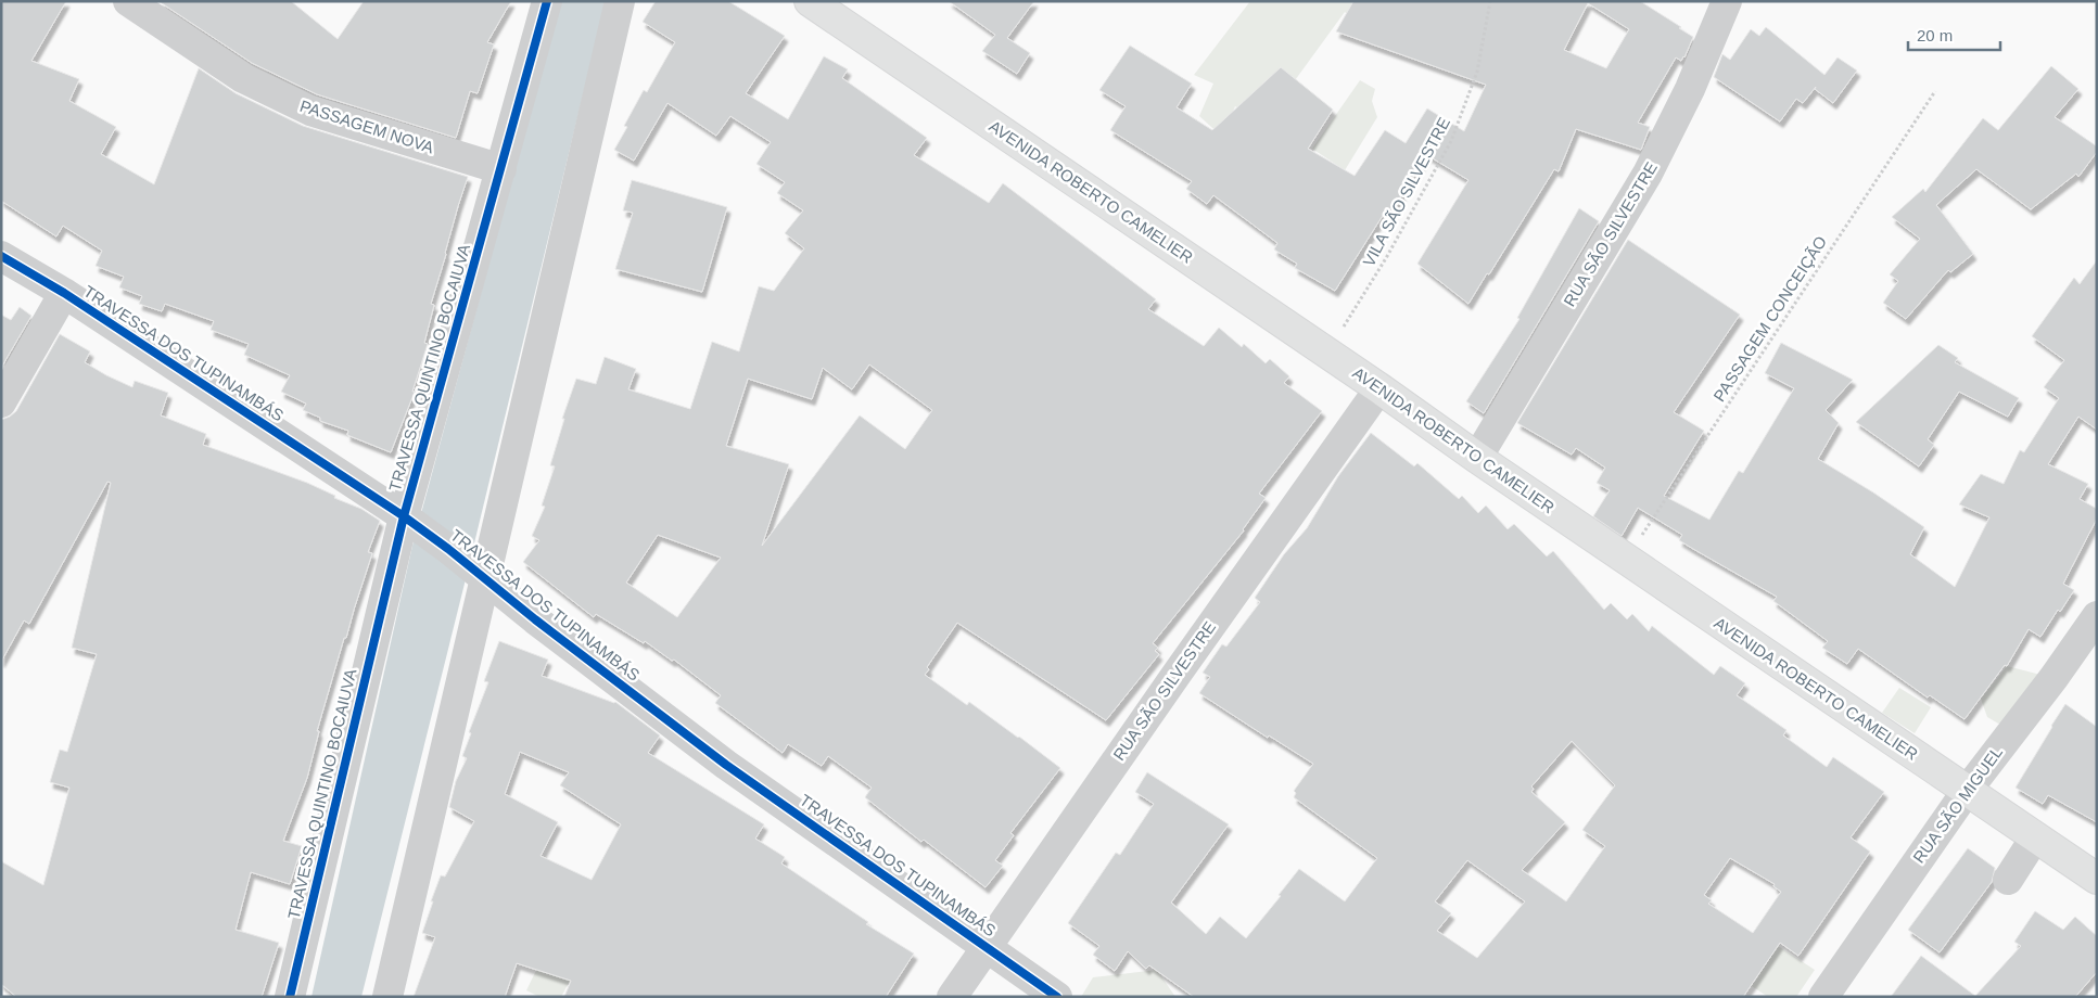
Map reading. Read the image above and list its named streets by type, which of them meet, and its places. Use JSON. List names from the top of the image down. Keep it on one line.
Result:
{"streets":{"main road":["AVENIDA ROBERTO CAMELIER"],"street":["PASSAGEM NOVA","RUA SÃO SILVESTRE","TRAVESSA DOS TUPINAMBÁS","TRAVESSA QUINTINO BOCAIUVA","RUA SÃO MIGUEL"],"path":["VILA SÃO SILVESTRE","PASSAGEM CONCEIÇÃO"]},"crossings":[["PASSAGEM NOVA","TRAVESSA QUINTINO BOCAIUVA"],["AVENIDA ROBERTO CAMELIER","VILA SÃO SILVESTRE"],["AVENIDA ROBERTO CAMELIER","RUA SÃO SILVESTRE"],["AVENIDA ROBERTO CAMELIER","PASSAGEM CONCEIÇÃO"],["AVENIDA ROBERTO CAMELIER","RUA SÃO MIGUEL"],["RUA SÃO SILVESTRE","TRAVESSA DOS TUPINAMBÁS"],["TRAVESSA DOS TUPINAMBÁS","TRAVESSA QUINTINO BOCAIUVA"]],"scale_bar":"20 m"}
